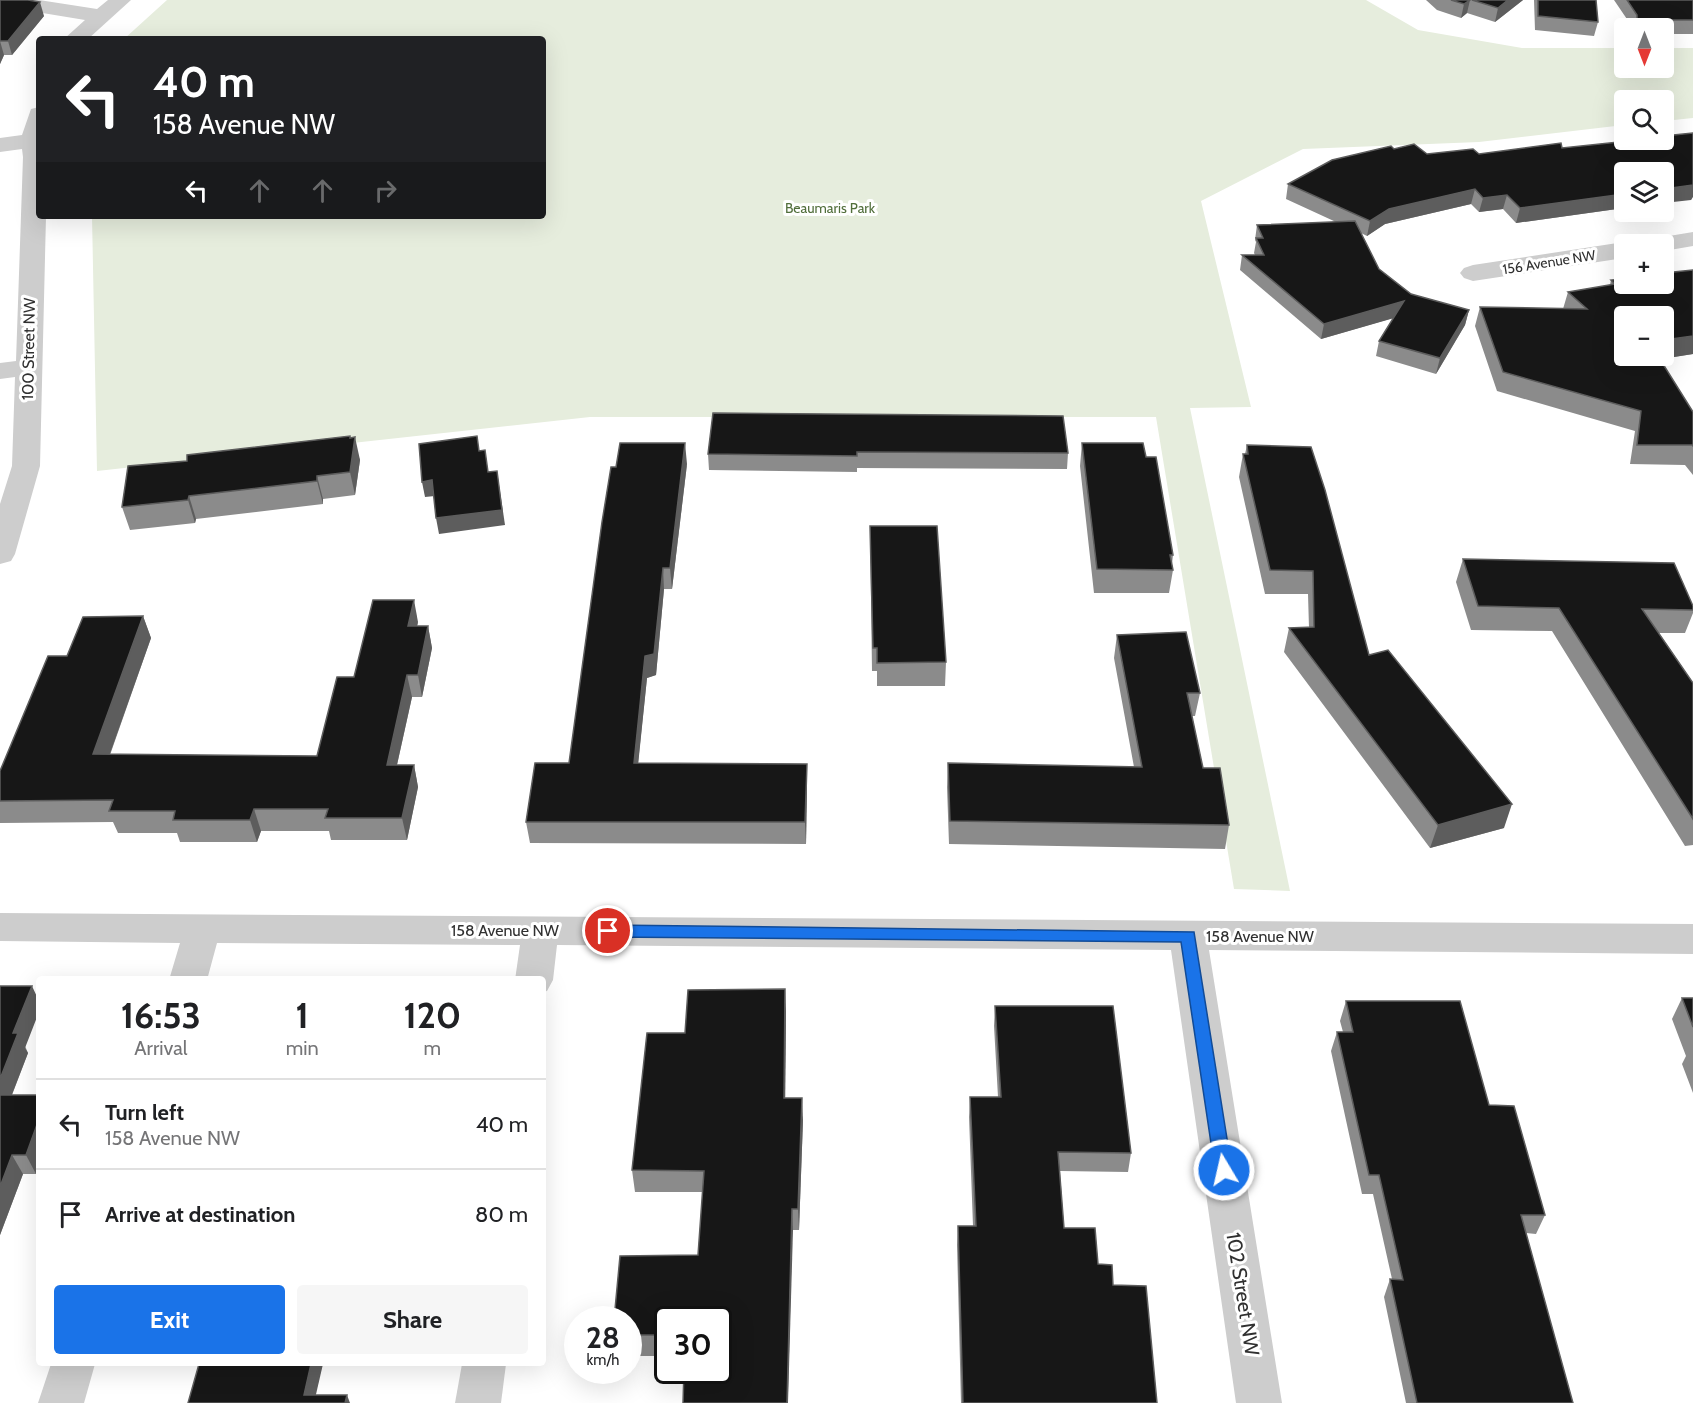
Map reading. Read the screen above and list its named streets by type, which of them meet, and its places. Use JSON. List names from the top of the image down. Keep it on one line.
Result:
{"streets":{"street":["156 Avenue NW","100 Street NW","158 Avenue NW","102 Street NW"]},"crossings":[["158 Avenue NW","102 Street NW"]],"parks":["Beaumaris Park"],"north":"bottom","page":{"map_buttons":["+","−"],"turn":["40 m","158 Avenue NW"],"eta":["16:53","Arrival","1","min","120","m"],"list":[{"name":"Turn left","note":"158 Avenue NW","value":"40 m"},{"name":"Arrive at destination","value":"80 m"}],"buttons":["Exit","Share"],"speed":"28 km/h","limit":"30"}}
